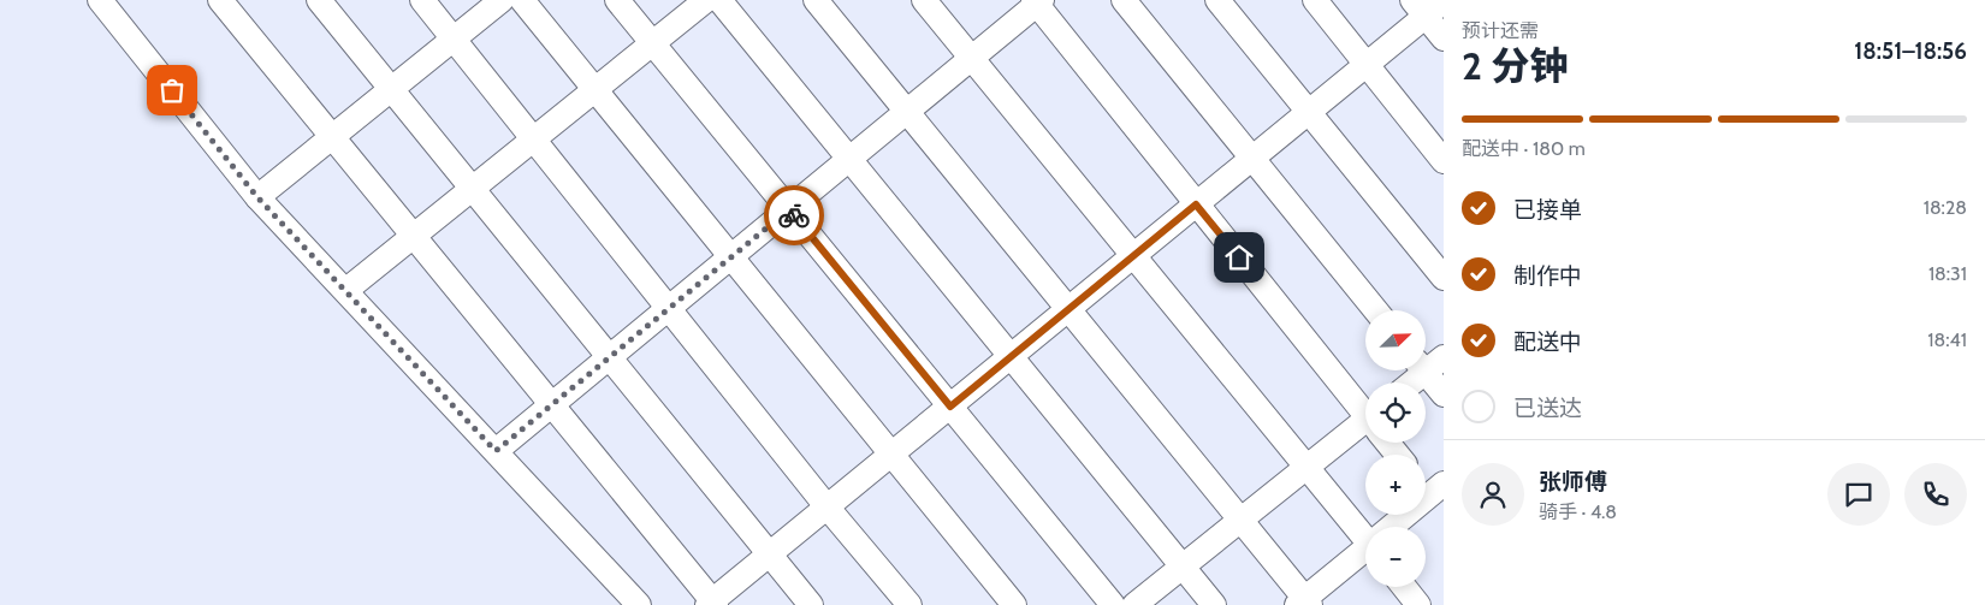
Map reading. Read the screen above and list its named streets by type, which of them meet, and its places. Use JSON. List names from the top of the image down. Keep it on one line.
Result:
{"north":"top right","page":{"heading":["2 分钟","预计还需","18:51–18:56"],"panel":["张师傅","骑手 · 4.8"],"bar":"配送中 · 180 m","list":[["已接单","18:28"],["制作中","18:31"],["配送中","18:41"],"已送达"],"map_buttons":["+","−"]}}
